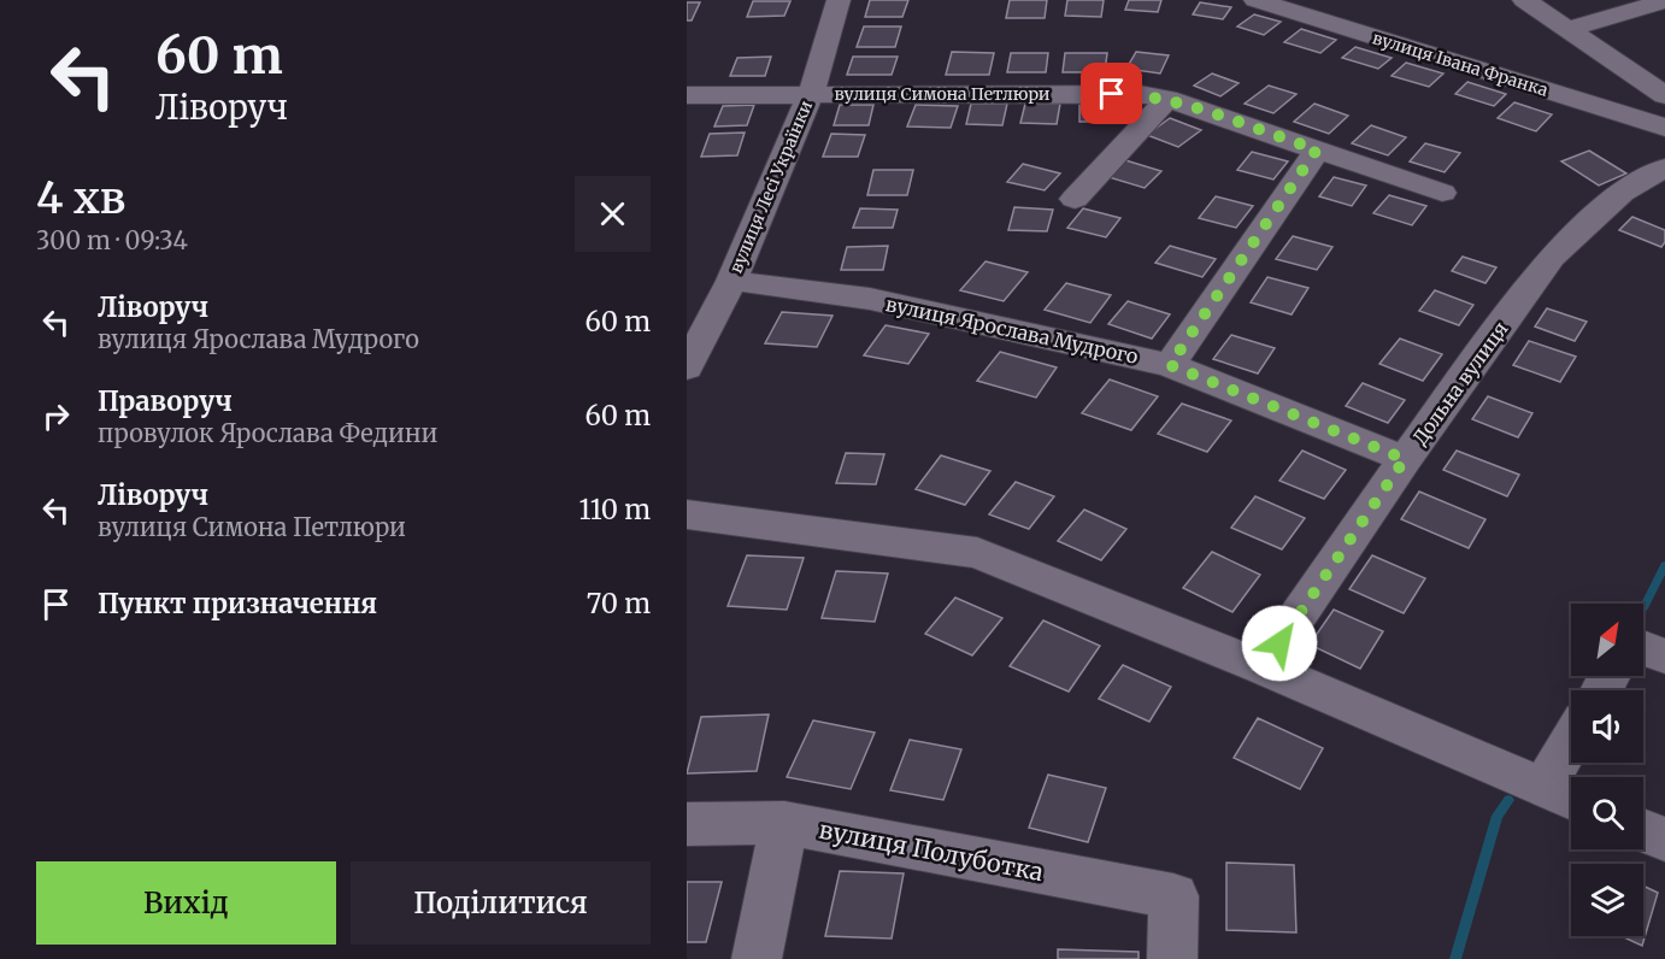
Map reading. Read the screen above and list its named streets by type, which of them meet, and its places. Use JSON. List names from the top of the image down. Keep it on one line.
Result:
{"streets":{"street":["вулиця Івана Франка","вулиця Симона Петлюри","вулиця Лесі Українки","вулиця Ярослава Мудрого","Дольна вулиця","вулиця Полуботка"]},"crossings":[["вулиця Симона Петлюри","вулиця Лесі Українки"],["вулиця Лесі Українки","вулиця Ярослава Мудрого"],["вулиця Ярослава Мудрого","Дольна вулиця"]],"north":"top right","page":{"turn":["60 m","Ліворуч"],"heading":["4 хв","300 m · 09:34"],"list":[{"name":"Ліворуч","note":"вулиця Ярослава Мудрого","value":"60 m"},{"name":"Праворуч","note":"провулок Ярослава Федини","value":"60 m"},{"name":"Ліворуч","note":"вулиця Симона Петлюри","value":"110 m"},{"name":"Пункт призначення","value":"70 m"}],"buttons":["Вихід","Поділитися"]}}
